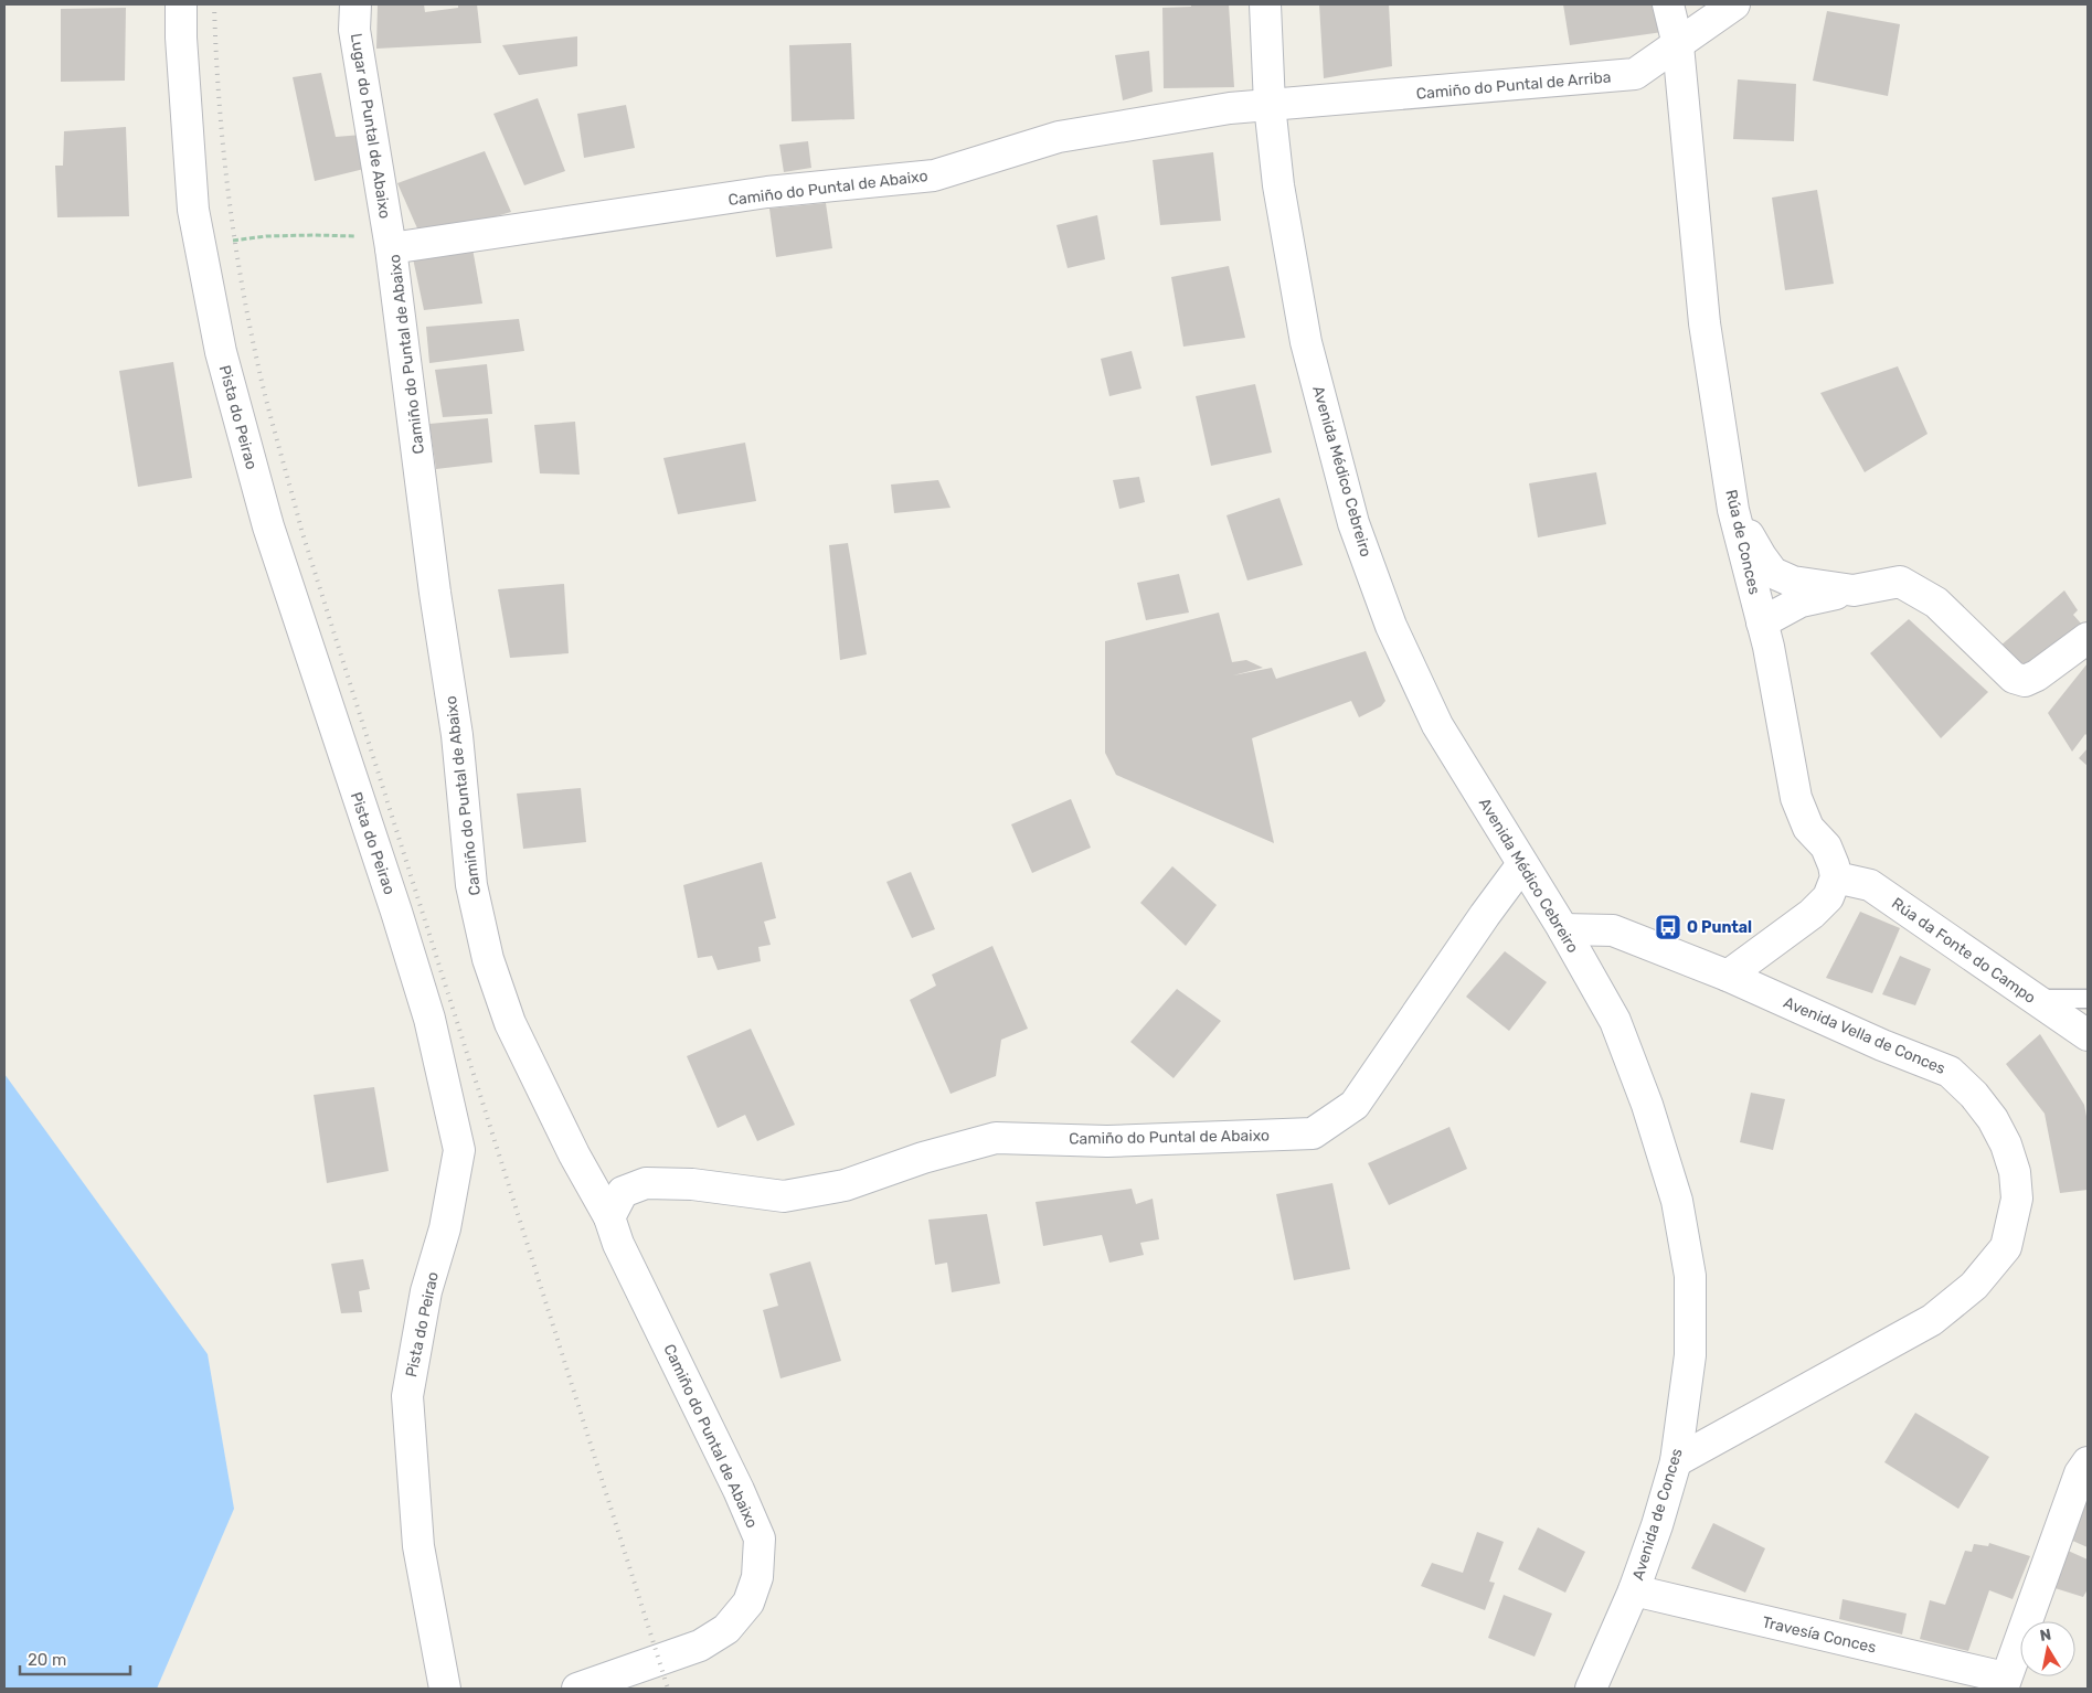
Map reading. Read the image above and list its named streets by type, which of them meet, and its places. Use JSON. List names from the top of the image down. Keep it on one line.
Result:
{"streets":{"street":["Camiño do Puntal de Arriba","Lugar do Puntal de Abaixo","Camiño do Puntal de Abaixo","Pista do Peirao","Avenida Médico Cebreiro","Rúa de Conces","Rúa da Fonte do Campo","Avenida Vella de Conces","Avenida de Conces","Travesía Conces"]},"crossings":[["Camiño do Puntal de Arriba","Camiño do Puntal de Abaixo"],["Camiño do Puntal de Arriba","Avenida Médico Cebreiro"],["Camiño do Puntal de Arriba","Rúa de Conces"],["Lugar do Puntal de Abaixo","Camiño do Puntal de Abaixo"],["Camiño do Puntal de Abaixo","Avenida Médico Cebreiro"],["Avenida Médico Cebreiro","Avenida Vella de Conces"],["Avenida Médico Cebreiro","Avenida de Conces"],["Rúa de Conces","Rúa da Fonte do Campo"],["Avenida Vella de Conces","Avenida de Conces"],["Avenida de Conces","Travesía Conces"]],"places":{"bus stop":["O Puntal"]},"scale_bar":"20 m","north":"top"}
